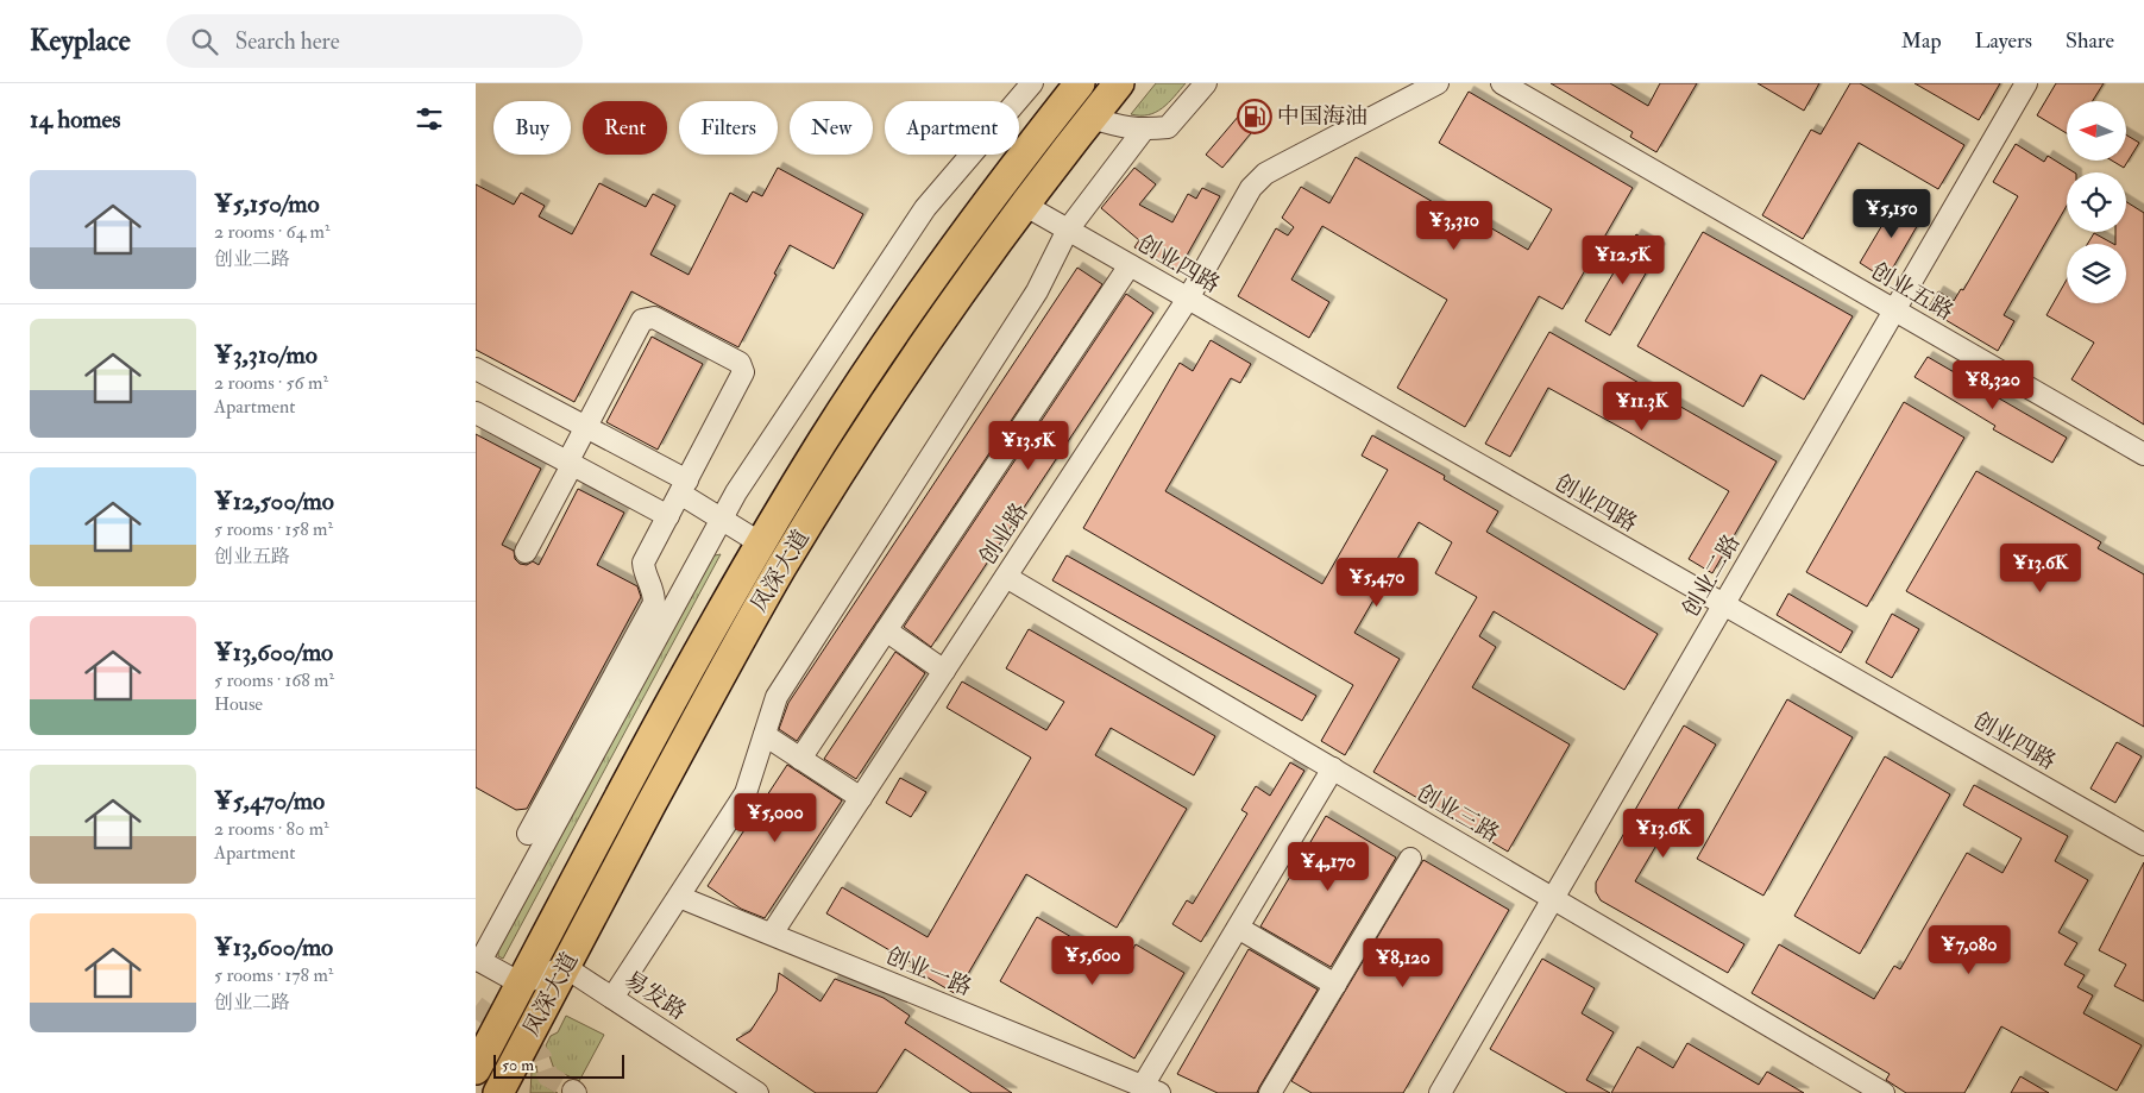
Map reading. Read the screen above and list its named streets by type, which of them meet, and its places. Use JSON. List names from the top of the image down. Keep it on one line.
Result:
{"streets":{"highway":["凤深大道"],"street":["创业四路","创业五路","创业路","创业二路","创业三路","创业一路","易发路"]},"crossings":[["创业四路","创业路"],["创业四路","凤深大道"],["创业四路","创业二路"],["创业五路","创业二路"],["创业路","创业三路"],["创业路","创业一路"],["凤深大道","易发路"],["创业二路","创业三路"]],"places":{"fuel station":["中国海油"]},"scale_bar":"50 m","north":"left","page":{"header":"Keyplace","search":"Search here","nav":["Map","Layers","Share"],"heading":"14 homes","chip":["Buy","Rent","Filters","New","Apartment"],"list":[{"name":"¥5,150/mo","note":"2 rooms · 64 m² · 创业二路"},{"name":"¥3,310/mo","note":"2 rooms · 56 m² · Apartment"},{"name":"¥12,500/mo","note":"5 rooms · 158 m² · 创业五路"},{"name":"¥13,600/mo","note":"5 rooms · 168 m² · House"},{"name":"¥5,470/mo","note":"2 rooms · 80 m² · Apartment"},{"name":"¥13,600/mo","note":"5 rooms · 178 m² · 创业二路"}],"price":["¥5,150","¥3,310","¥12.5K","¥8,320","¥11.3K","¥13.5K","¥13.6K","¥5,470","¥5,000","¥13.6K","¥4,170","¥7,080","¥5,600","¥8,120"],"scale":"50 m"}}
